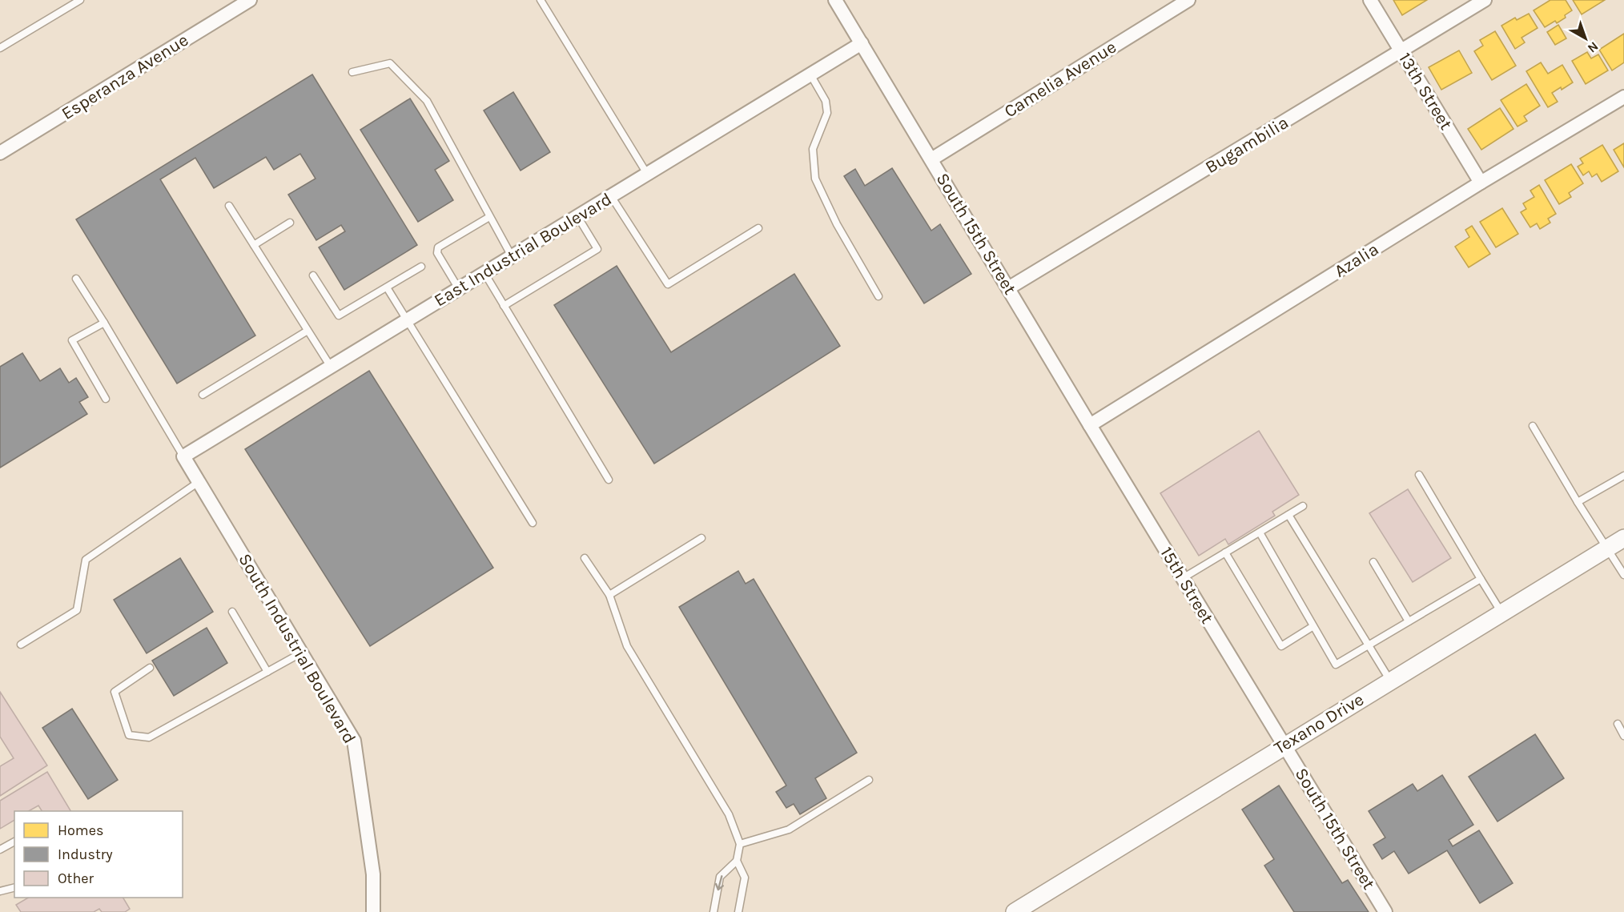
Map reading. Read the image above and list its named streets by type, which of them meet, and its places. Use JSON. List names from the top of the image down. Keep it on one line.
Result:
{"streets":{"street":["Esperanza Avenue","Camelia Avenue","13th Street","Bugambilia","South 15th Street","East Industrial Boulevard","Azalia","15th Street","South Industrial Boulevard","Texano Drive"]},"crossings":[["Camelia Avenue","South 15th Street"],["13th Street","Bugambilia"],["13th Street","Azalia"],["Bugambilia","South 15th Street"],["South 15th Street","East Industrial Boulevard"],["South 15th Street","Azalia"],["South 15th Street","15th Street"],["South 15th Street","Texano Drive"],["East Industrial Boulevard","South Industrial Boulevard"],["Azalia","15th Street"],["15th Street","Texano Drive"]],"legend":["Homes","Industry","Other"],"north":"bottom right"}
